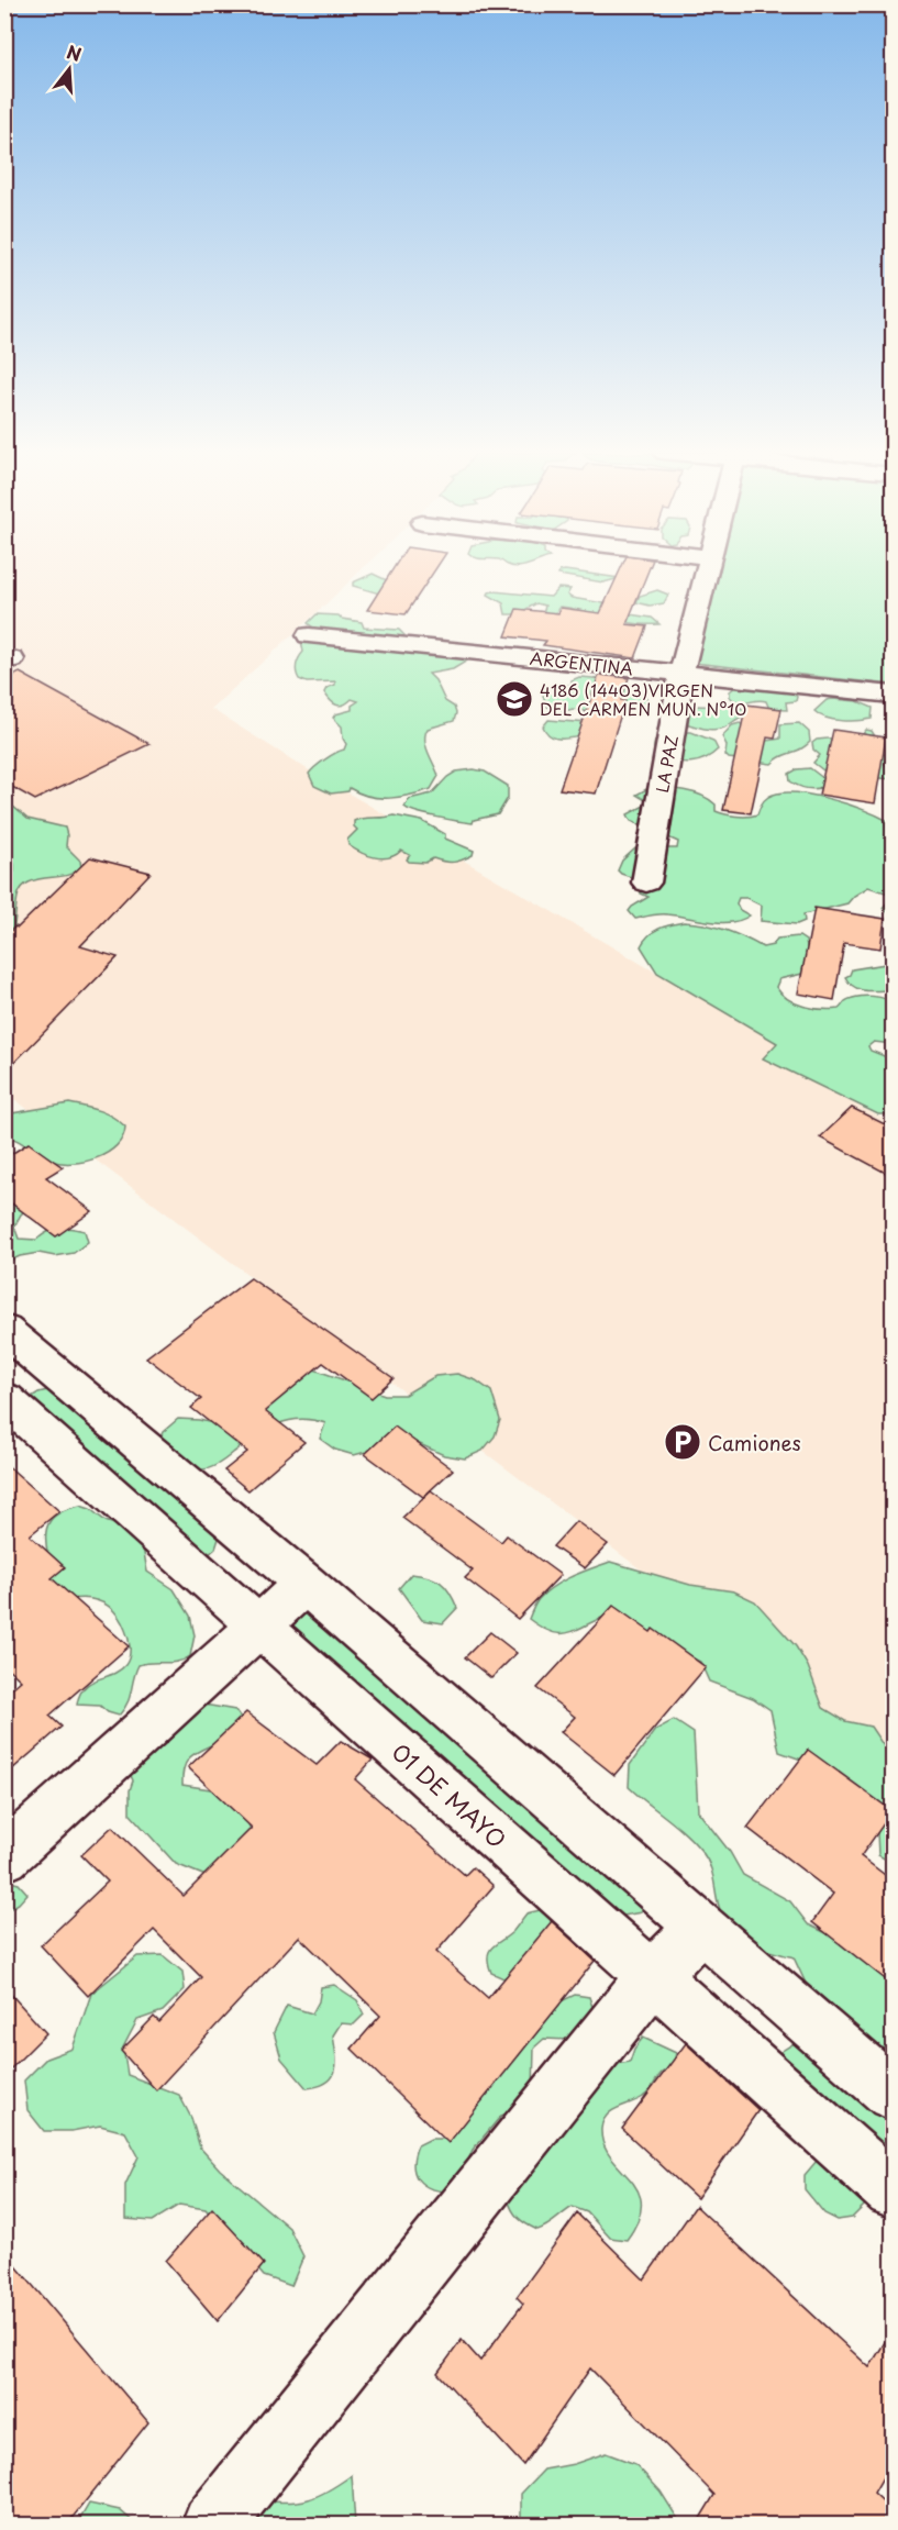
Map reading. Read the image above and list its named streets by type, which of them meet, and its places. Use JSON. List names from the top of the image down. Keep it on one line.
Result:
{"streets":{"street":["ARGENTINA","LA PAZ","01 DE MAYO"]},"crossings":[["ARGENTINA","LA PAZ"]],"places":{"school or university":["4186 (14403)VIRGEN DEL CARMEN MUN. Nº10"],"parking":["Camiones"]},"north":"top"}
